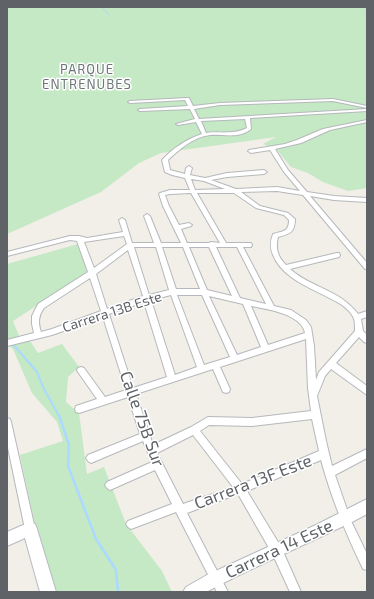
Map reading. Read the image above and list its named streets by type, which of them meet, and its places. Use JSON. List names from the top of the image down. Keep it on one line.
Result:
{"streets":{"street":["Carrera 13B Este","Calle 75B Sur","Carrera 13F Este","Carrera 14 Este"]},"crossings":[["Carrera 13B Este","Calle 75B Sur"],["Calle 75B Sur","Carrera 13F Este"],["Calle 75B Sur","Carrera 14 Este"]],"districts":["PARQUE ENTRENUBES"]}
